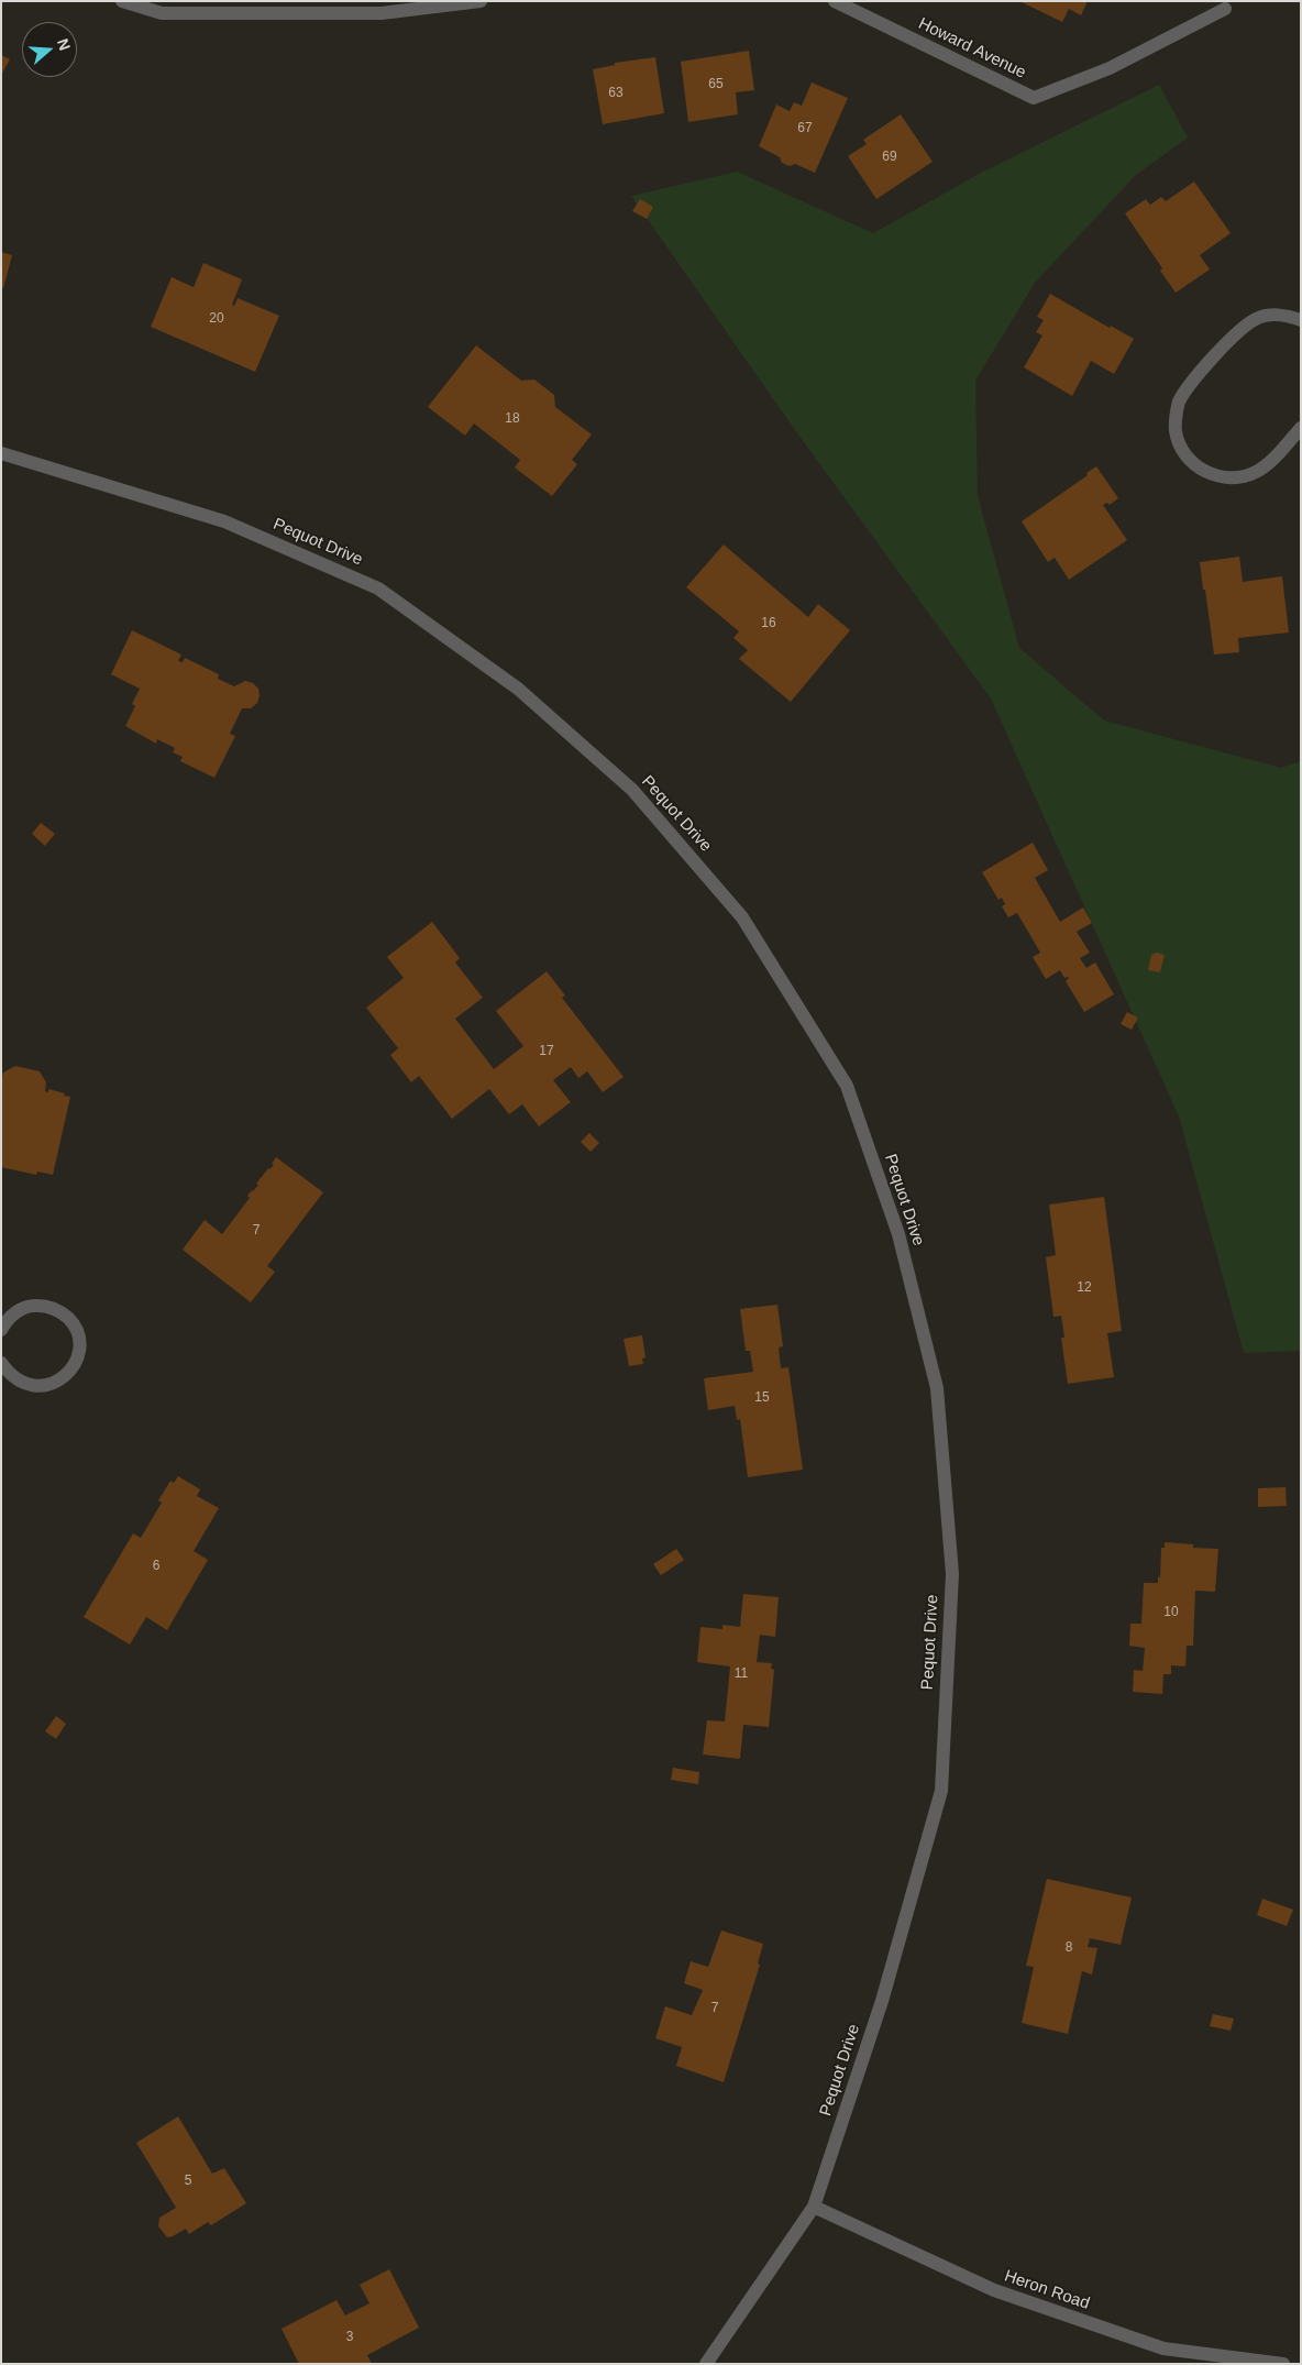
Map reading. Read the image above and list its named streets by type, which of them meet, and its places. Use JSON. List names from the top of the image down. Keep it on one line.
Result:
{"streets":{"street":["Howard Avenue","Pequot Drive","Heron Road"]},"crossings":[["Pequot Drive","Heron Road"]],"house_numbers":["65","63","67","69","20","18","16","17","7","12","15","6","10","11","8","7","5","3"],"north":"right"}
